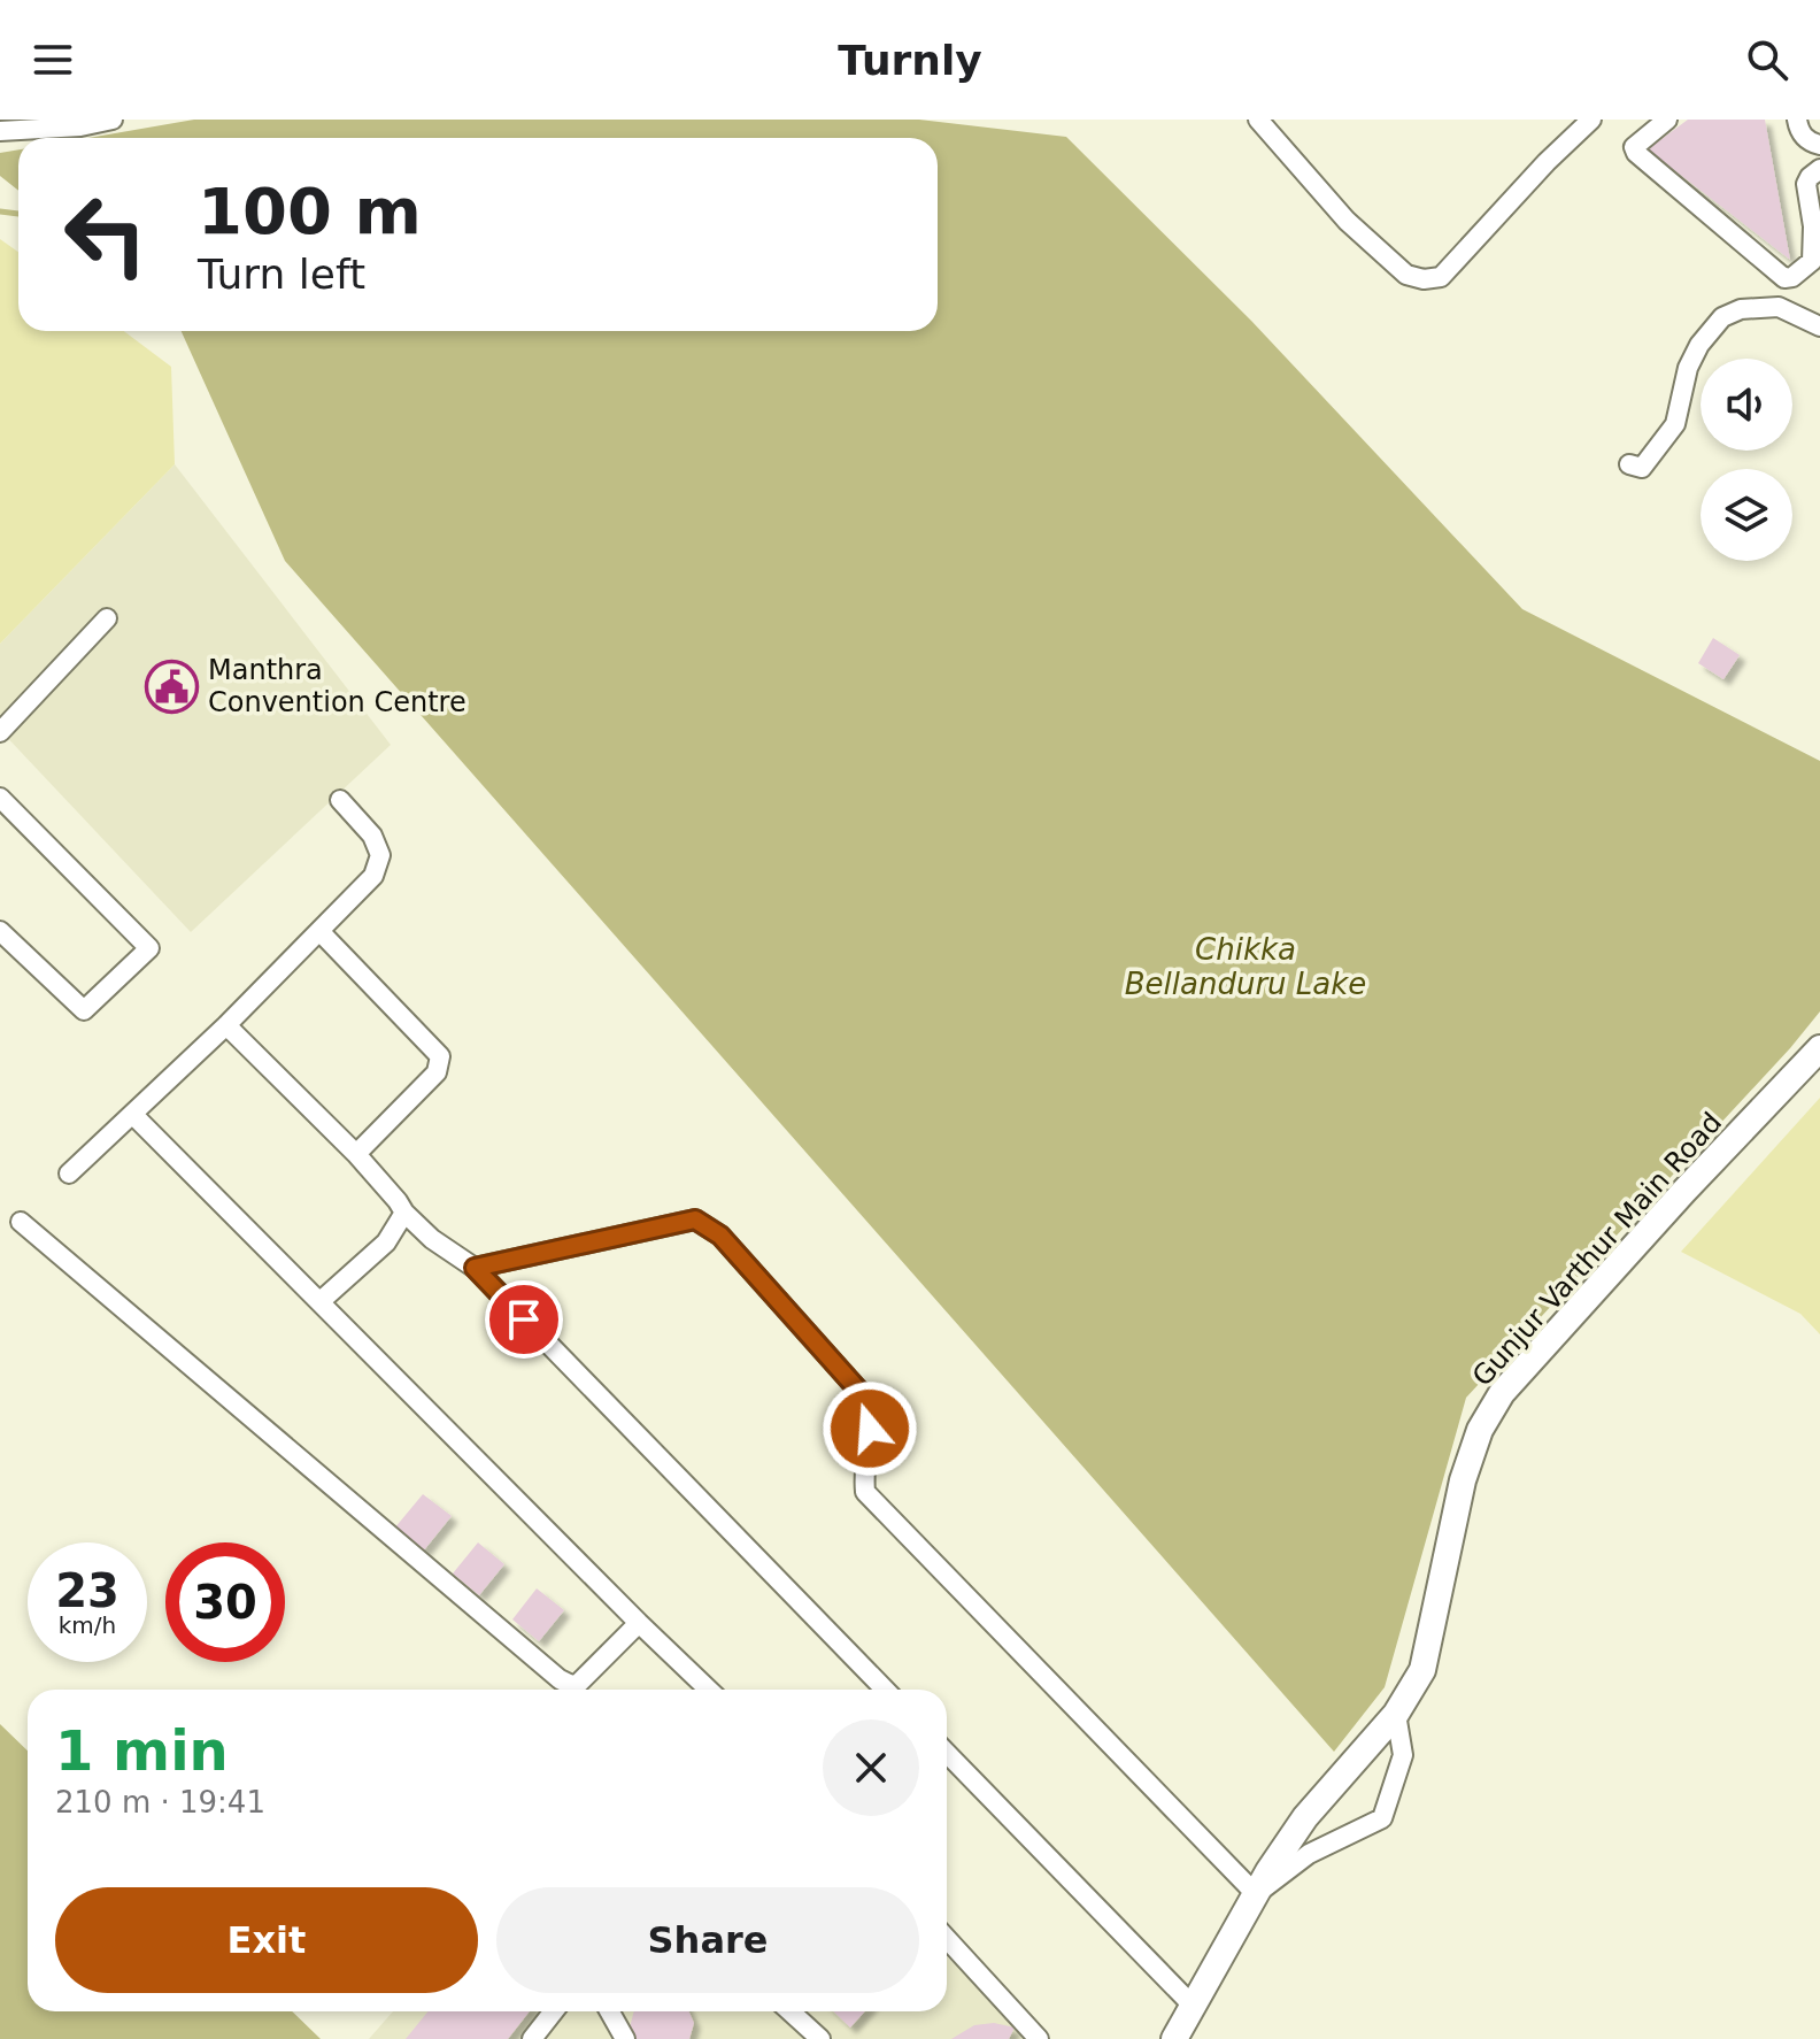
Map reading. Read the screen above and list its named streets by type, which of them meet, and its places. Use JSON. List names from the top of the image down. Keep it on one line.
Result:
{"streets":{"main road":["Gunjur Varthur Main Road"]},"water":["Chikka Bellanduru Lake"],"places":{"public building":["Manthra Convention Centre"]},"page":{"header":"Turnly","turn":["100 m","Turn left"],"speed":"23 km/h","limit":"30","heading":["1 min","210 m · 19:41"],"buttons":["Exit","Share"]}}
